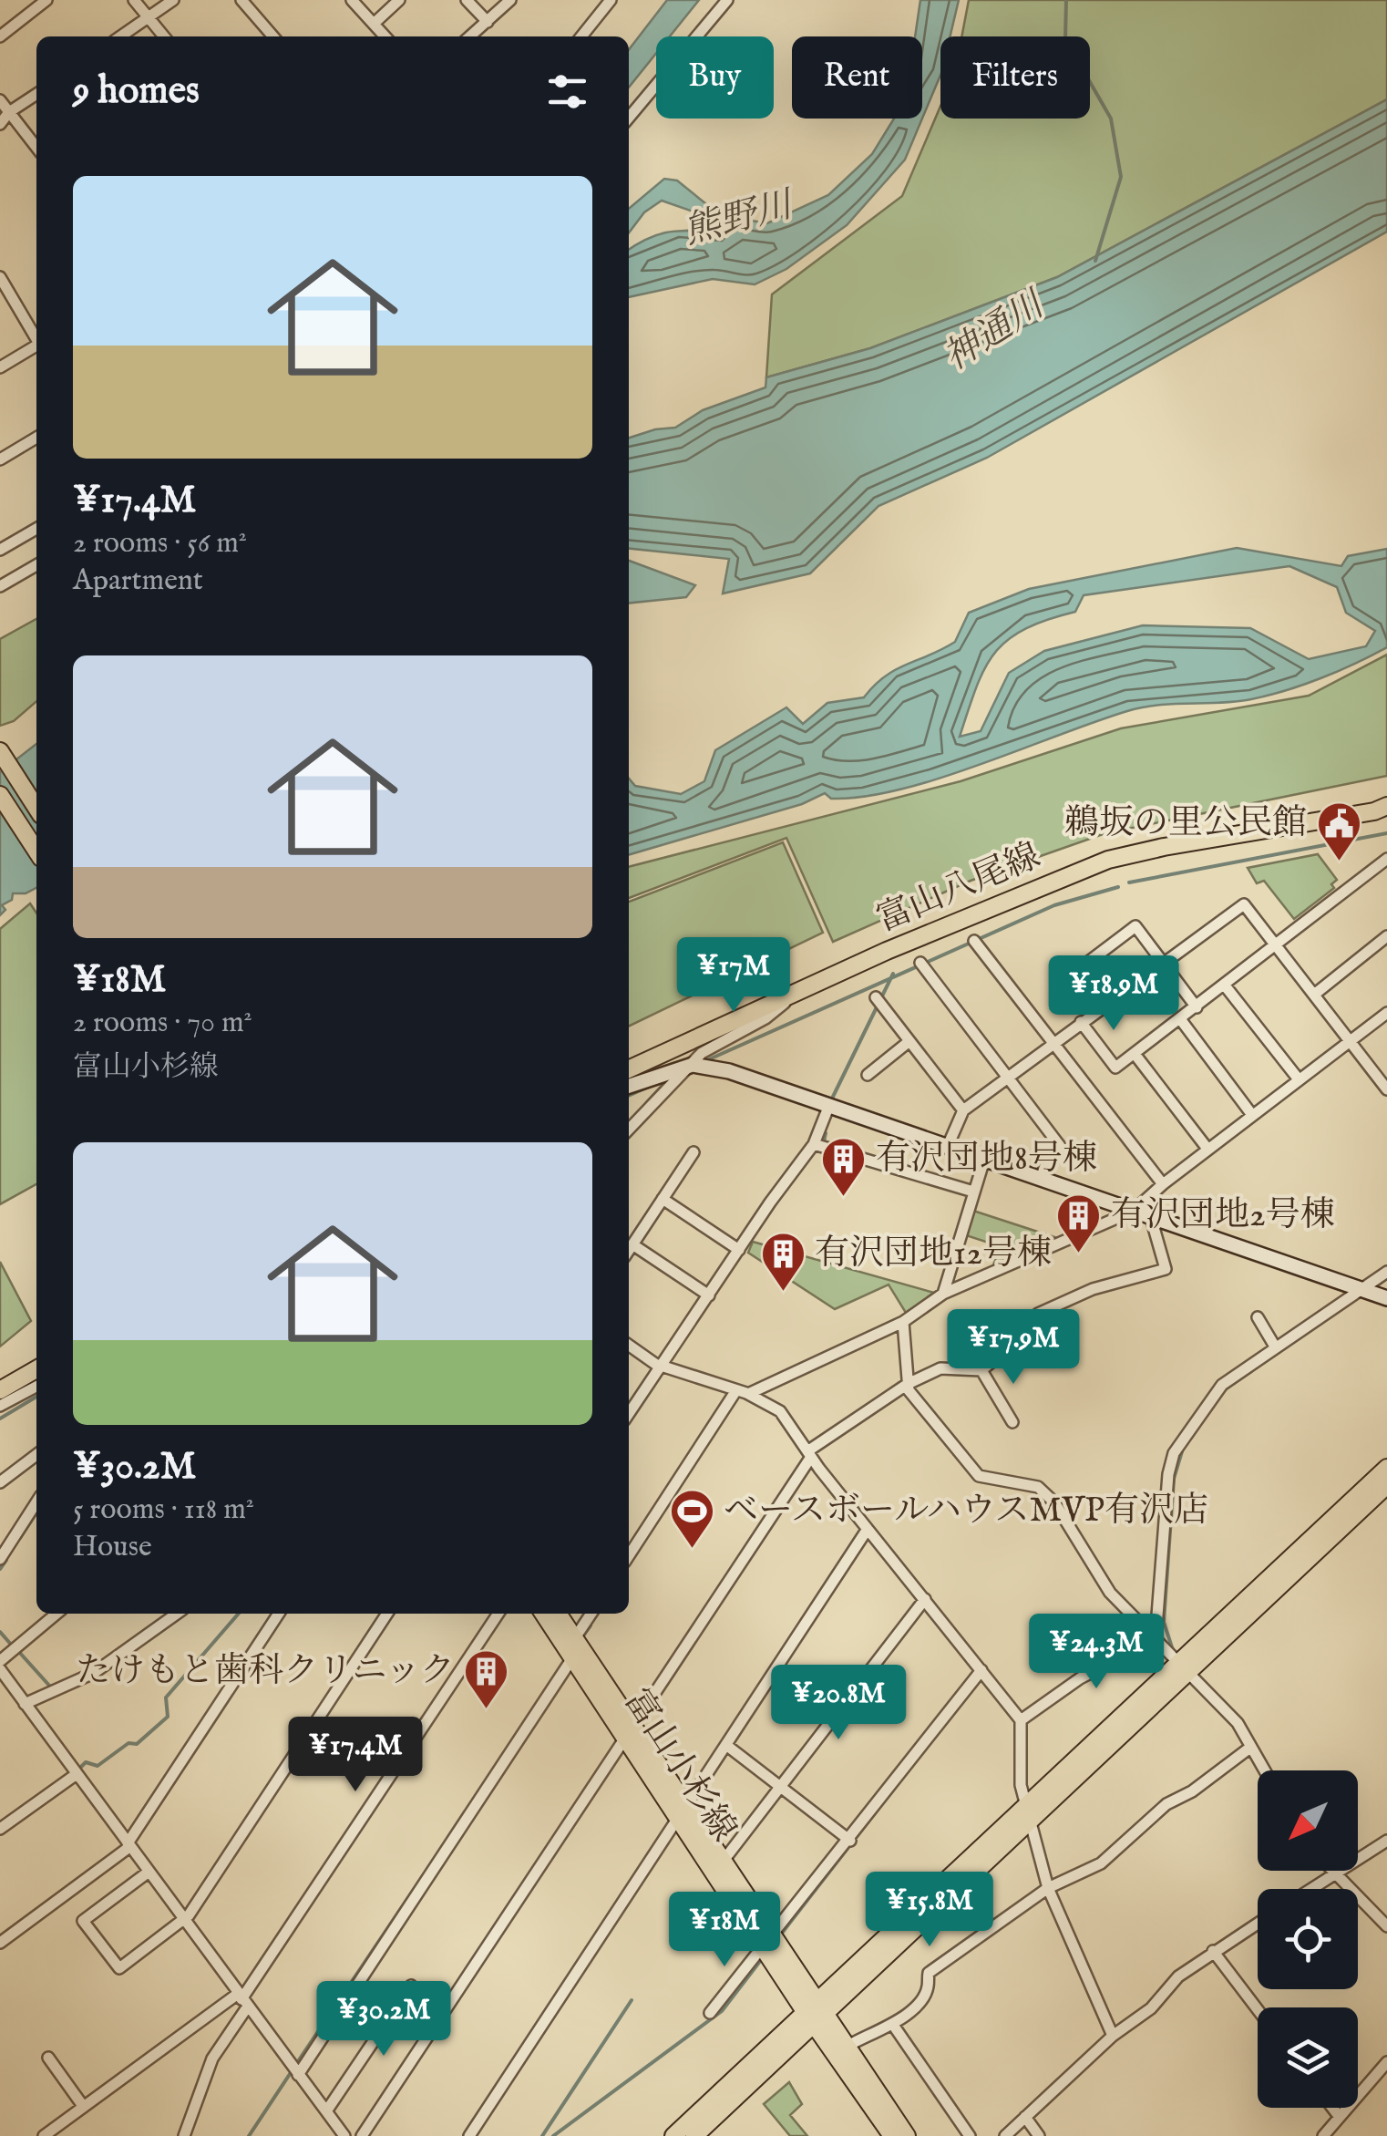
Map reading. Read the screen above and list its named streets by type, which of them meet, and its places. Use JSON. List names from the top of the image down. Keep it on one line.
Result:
{"streets":{"main road":["富山八尾線","富山小杉線"]},"water":["熊野川","神通川"],"places":{"public building":["鵜坂の里公民館"],"building":["有沢団地8号棟","有沢団地2号棟","有沢団地12号棟","たけもと歯科クリニック"],"sports":["ベースボールハウスMVP有沢店"]},"north":"bottom left","page":{"chip":["Buy","Rent","Filters"],"heading":"9 homes","list":[{"name":"¥17.4M","note":"2 rooms · 56 m² · Apartment"},{"name":"¥18M","note":"2 rooms · 70 m² · 富山小杉線"},{"name":"¥30.2M","note":"5 rooms · 118 m² · House"}],"price":["¥17M","¥18.9M","¥17.9M","¥24.3M","¥20.8M","¥17.4M","¥15.8M","¥18M","¥30.2M"]}}
